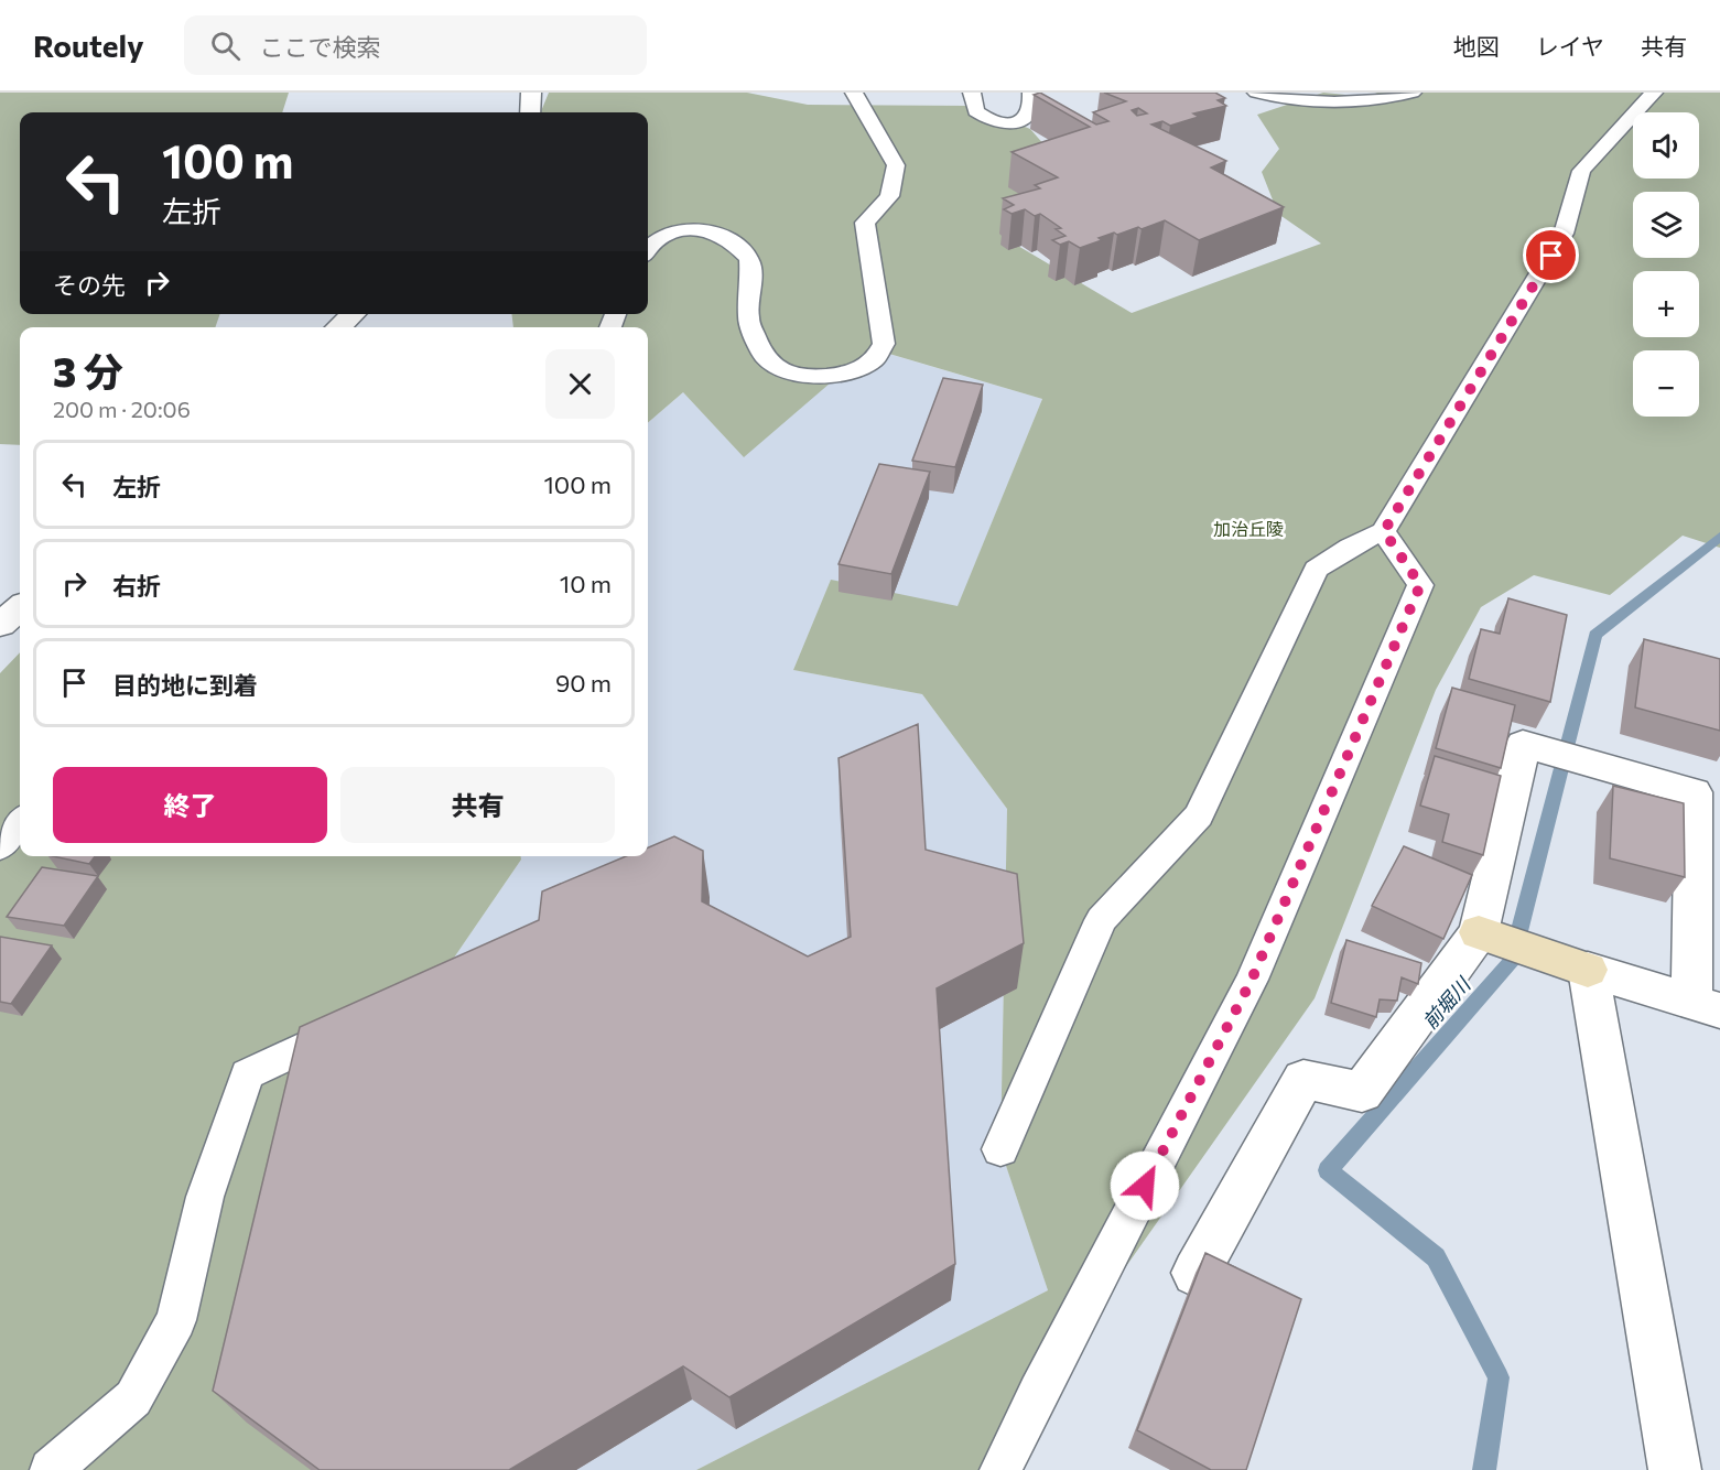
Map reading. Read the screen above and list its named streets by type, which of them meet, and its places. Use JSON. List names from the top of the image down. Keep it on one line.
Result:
{"water":["前堀川"],"parks":["加治丘陵"],"page":{"header":"Routely","search":"ここで検索","nav":["地図","レイヤ","共有"],"map_buttons":["+","−"],"turn":["100 m","左折"],"then":"その先","heading":["3 分","200 m · 20:06"],"list":[{"name":"左折","value":"100 m"},{"name":"右折","value":"10 m"},{"name":"目的地に到着","value":"90 m"}],"buttons":["終了","共有"]}}
